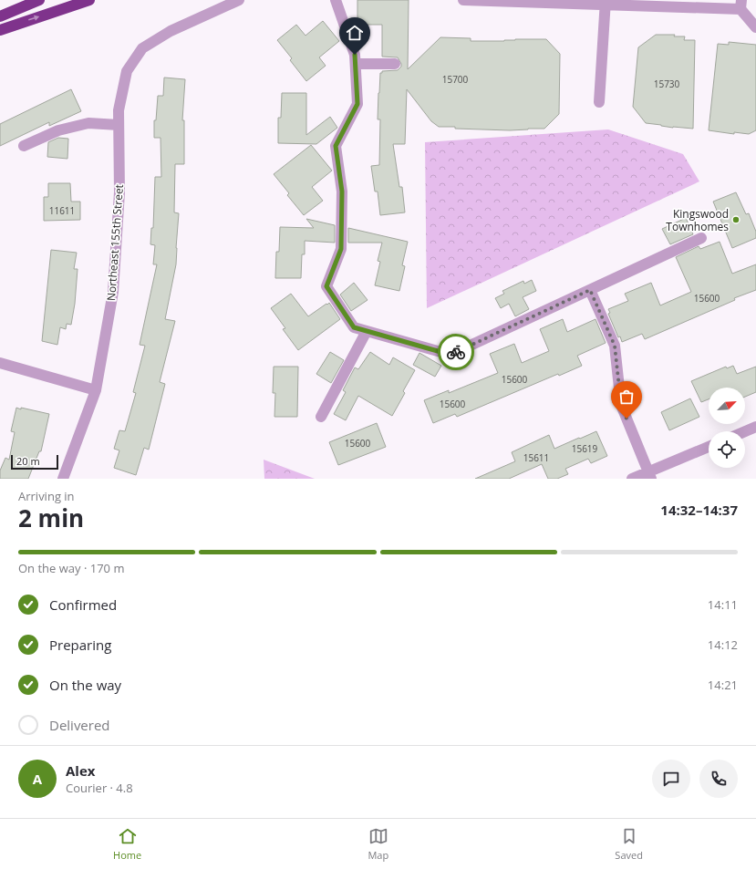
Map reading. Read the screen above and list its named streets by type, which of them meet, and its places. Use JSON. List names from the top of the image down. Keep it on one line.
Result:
{"streets":{"street":["Northeast 155th Street"]},"places":["Kingswood Townhomes"],"house_numbers":["15700","15730","11611","15600","15600","15600","15600","15619","15611"],"scale_bar":"20 m","north":"top right","page":{"scale":"20 m","heading":["2 min","Arriving in","14:32–14:37"],"panel":["Alex","Courier · 4.8"],"bar":"On the way · 170 m","list":[["Confirmed","14:11"],["Preparing","14:12"],["On the way","14:21"],"Delivered"],"round":"A","tabs":["Home","Map","Saved"]}}
